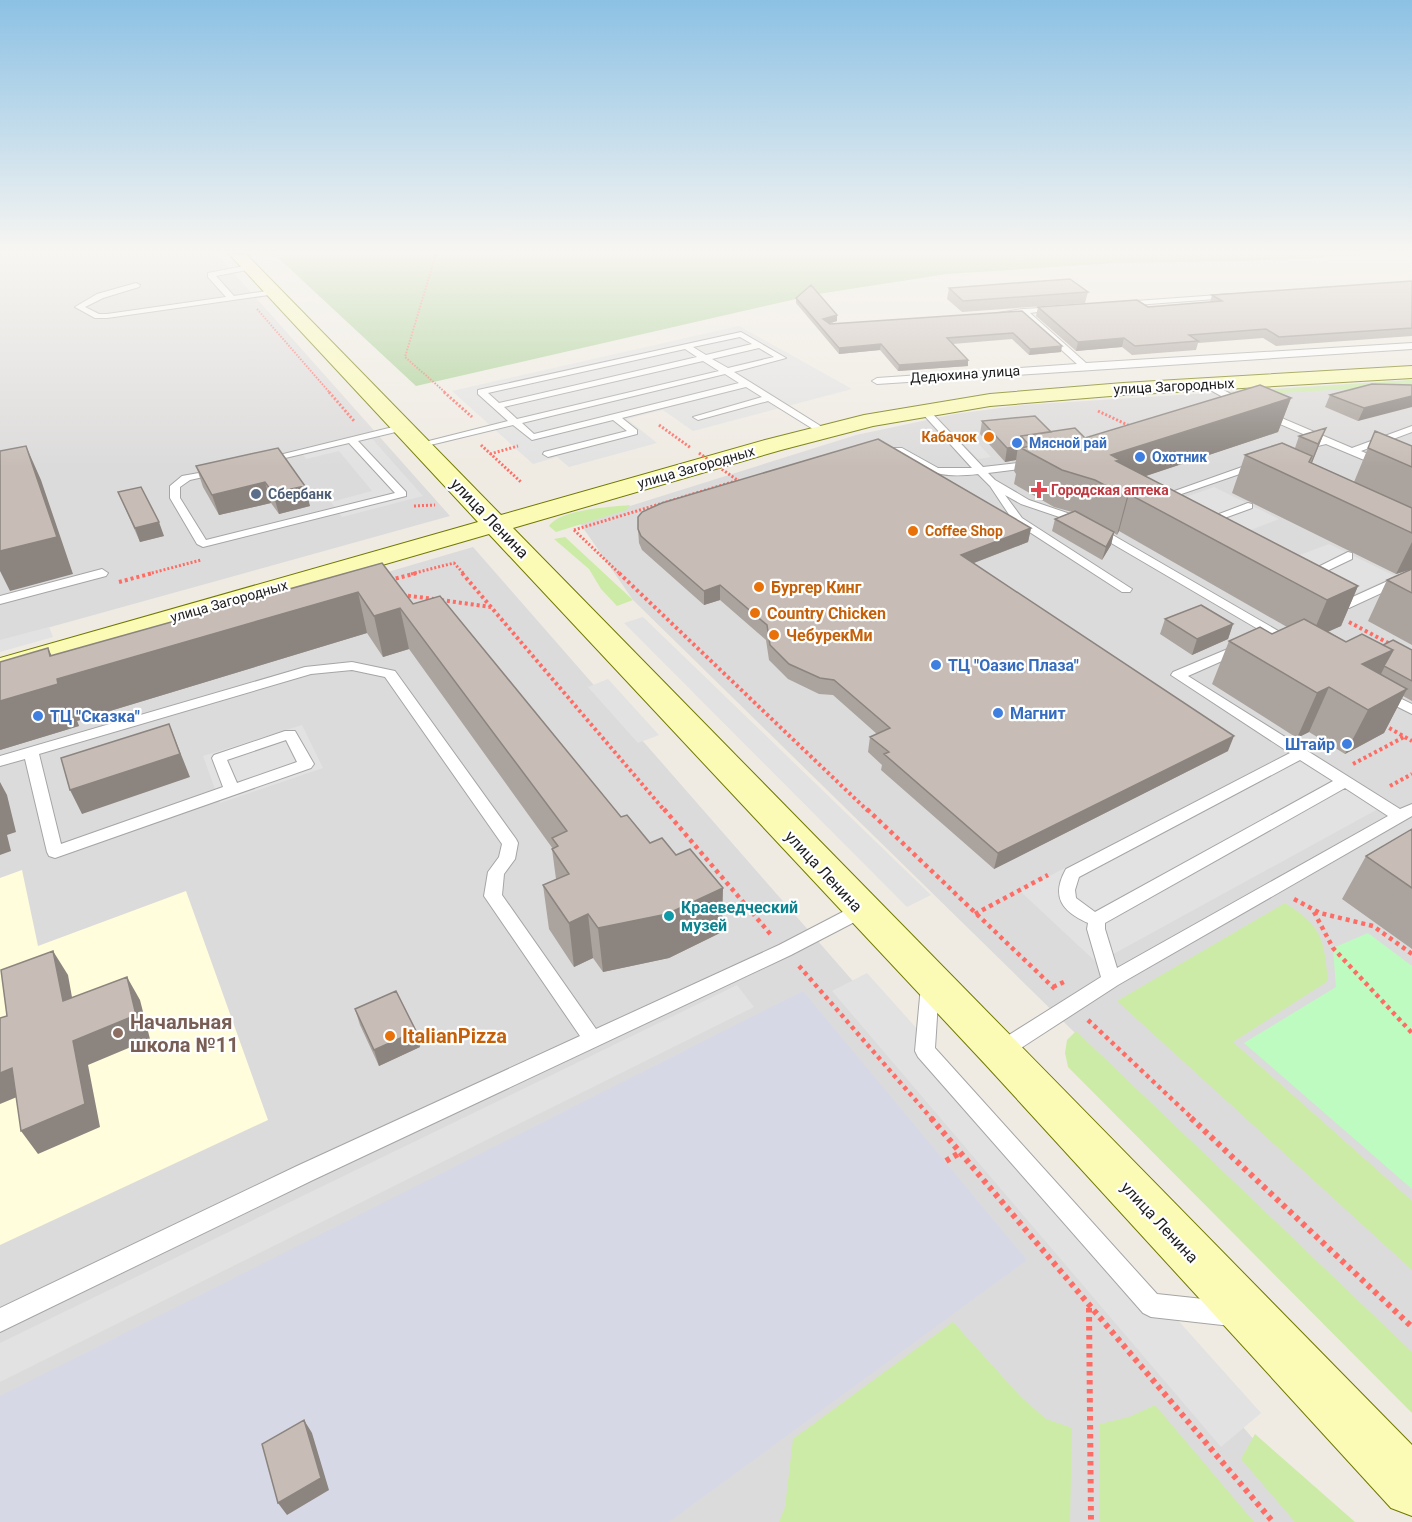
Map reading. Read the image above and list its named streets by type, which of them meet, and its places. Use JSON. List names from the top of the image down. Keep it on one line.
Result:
{"streets":{"main road":["улица Загородных","улица Ленина"],"lane":["Дедюхина улица"]},"crossings":[["улица Загородных","улица Ленина"]],"places":{"other":["Кабачок","Мясной рай","Охотник","Сбербанк","Coffee Shop","Бургер Кинг","Country Chicken","ЧебурекМи","ТЦ \"Оазис Плаза\"","Магнит","ТЦ \"Сказка\"","Штайр","Краеведческий музей","Начальная школа №11","ItalianPizza"],"health":["Городская аптека"]}}
